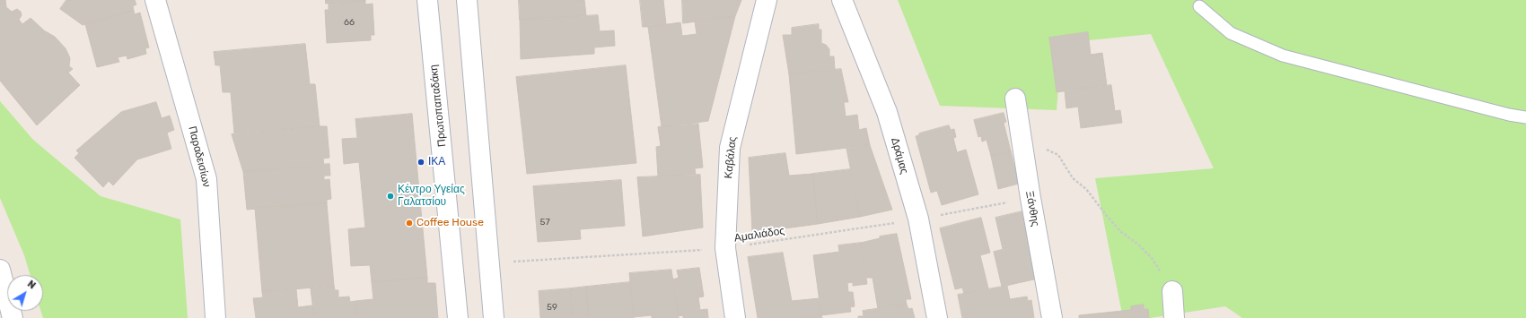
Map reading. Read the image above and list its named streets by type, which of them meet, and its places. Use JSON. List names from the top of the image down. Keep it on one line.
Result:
{"streets":{"street":["Πρωτοπαπαδάκη","Δράμας","Παραδεισίων","Καβάλας","Ξάνθης"],"path":["Αμαλιάδος"]},"crossings":[["Δράμας","Αμαλιάδος"],["Καβάλας","Αμαλιάδος"],["Ξάνθης","Αμαλιάδος"]],"places":["ΙΚΑ","Κέντρο Υγείας Γαλατσίου","Coffee House"],"house_numbers":["66","57","59"],"north":"top right"}
